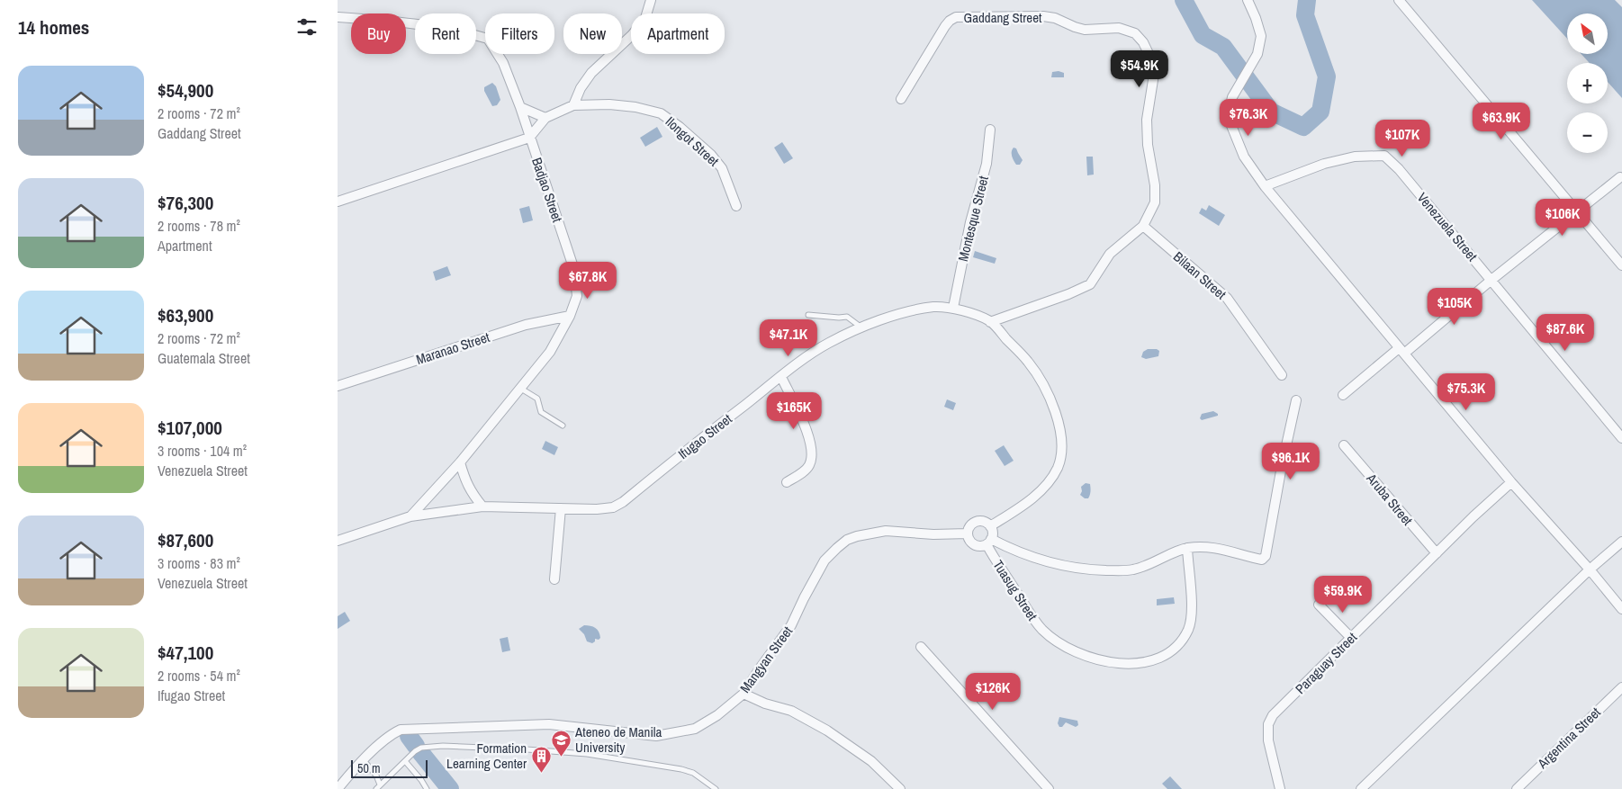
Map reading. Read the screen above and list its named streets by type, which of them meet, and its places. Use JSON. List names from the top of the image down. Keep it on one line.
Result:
{"streets":{"street":["Gaddang Street","Ilongot Street","Badjao Street","Montesque Street","Venezuela Street","Bilaan Street","Maranao Street","Ifugao Street","Aruba Street","Tuasug Street","Mangyan Street","Paraguay Street","Argentina Street"]},"crossings":[["Gaddang Street","Bilaan Street"],["Gaddang Street","Ifugao Street"],["Ilongot Street","Badjao Street"],["Badjao Street","Maranao Street"],["Badjao Street","Ifugao Street"],["Montesque Street","Ifugao Street"],["Ifugao Street","Tuasug Street"],["Ifugao Street","Mangyan Street"],["Aruba Street","Paraguay Street"],["Tuasug Street","Mangyan Street"]],"places":{"school or university":["Ateneo de Manila University"],"building":["Formation Learning Center"]},"scale_bar":"50 m","north":"top left","page":{"heading":"14 homes","map_buttons":["+","−"],"chip":["Buy","Rent","Filters","New","Apartment"],"price":["$54.9K","$76.3K","$63.9K","$107K","$106K","$67.8K","$105K","$87.6K","$47.1K","$75.3K","$165K","$96.1K","$59.9K","$126K"],"list":[{"name":"$54,900","note":"2 rooms · 72 m² · Gaddang Street"},{"name":"$76,300","note":"2 rooms · 78 m² · Apartment"},{"name":"$63,900","note":"2 rooms · 72 m² · Guatemala Street"},{"name":"$107,000","note":"3 rooms · 104 m² · Venezuela Street"},{"name":"$87,600","note":"3 rooms · 83 m² · Venezuela Street"},{"name":"$47,100","note":"2 rooms · 54 m² · Ifugao Street"}],"scale":"50 m"}}
